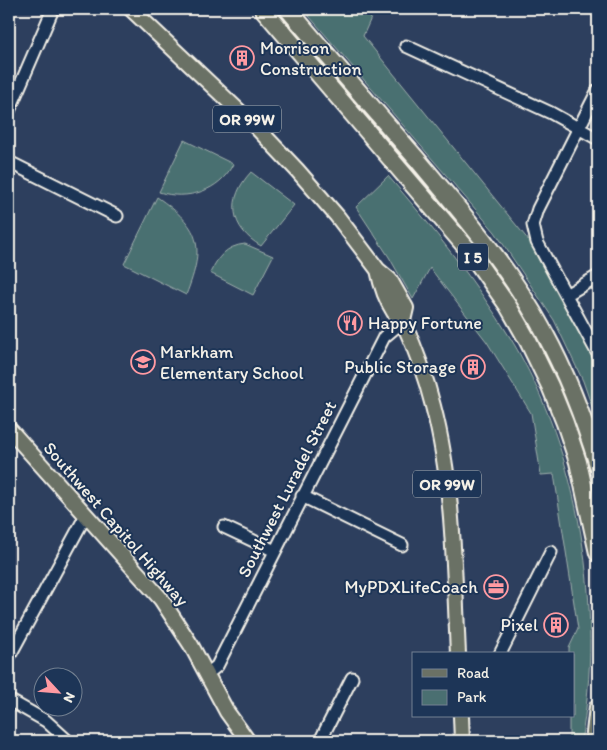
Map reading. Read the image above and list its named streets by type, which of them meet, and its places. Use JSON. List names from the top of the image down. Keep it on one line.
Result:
{"streets":{"highway":["I 5"],"main road":["OR 99W","Southwest Capitol Highway"],"street":["Southwest Luradel Street"]},"crossings":[["OR 99W","Southwest Luradel Street"],["Southwest Luradel Street","Southwest Capitol Highway"]],"places":{"building":["Morrison Construction","Public Storage","Pixel"],"restaurant":["Happy Fortune"],"school or university":["Markham Elementary School"],"office":["MyPDXLifeCoach"]},"legend":["Road","Park"],"north":"bottom right"}
